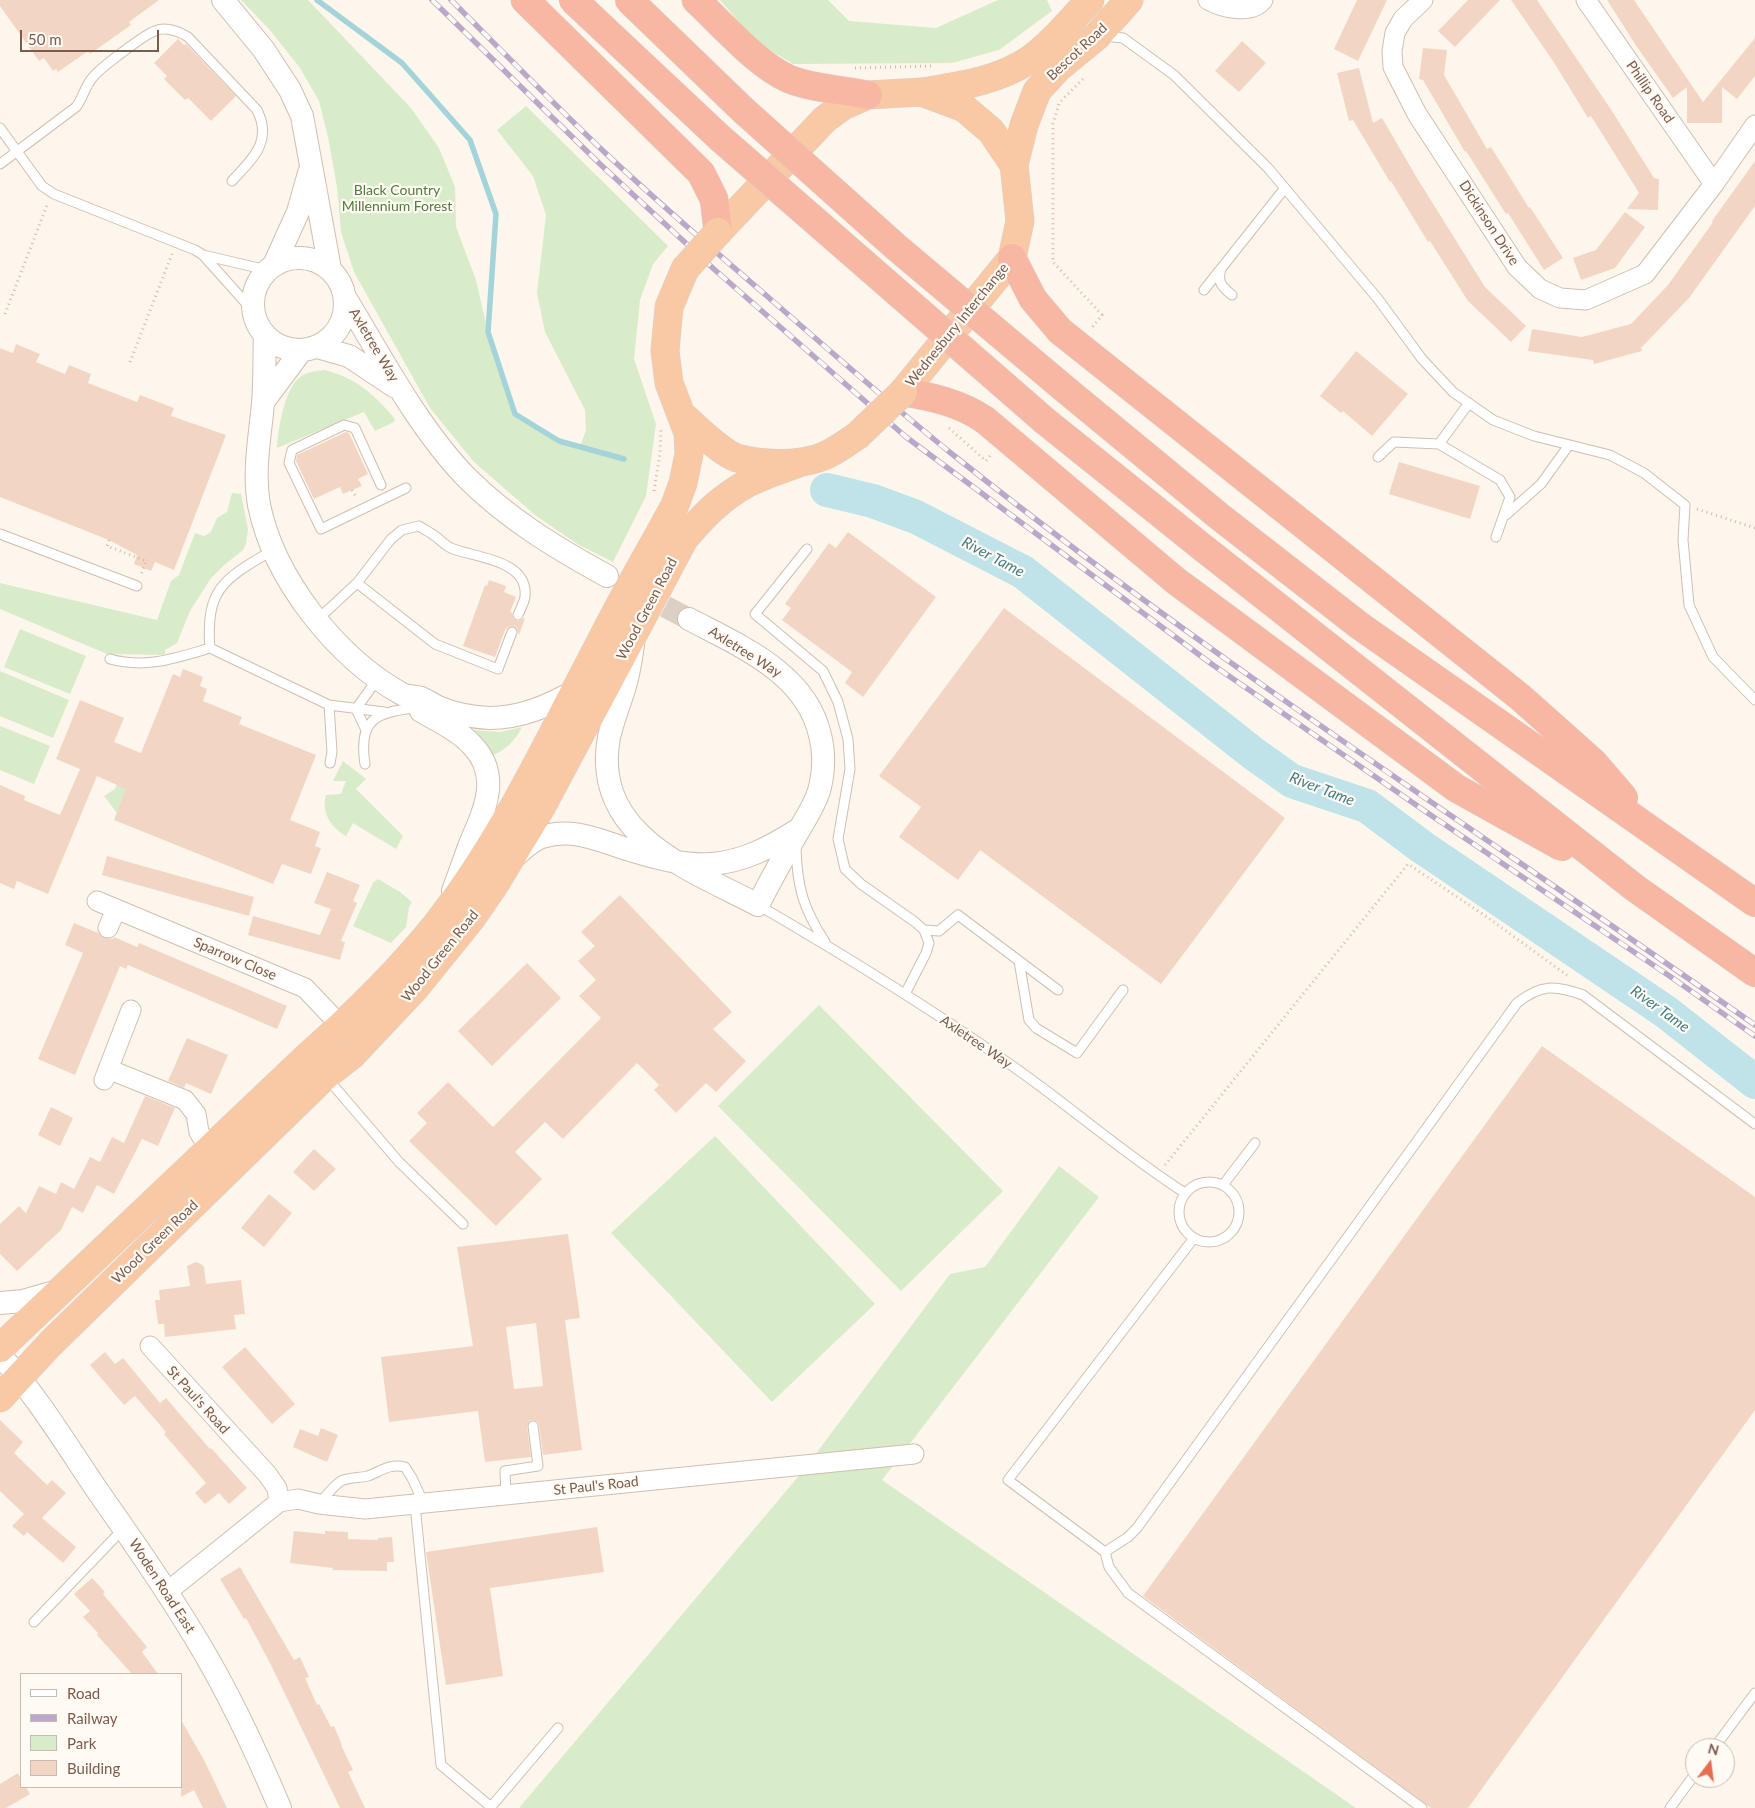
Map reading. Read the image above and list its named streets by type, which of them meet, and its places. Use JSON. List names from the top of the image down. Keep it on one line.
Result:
{"streets":{"highway":["Bescot Road","Wednesbury Interchange","Wood Green Road"],"street":["Phillip Road","Dickinson Drive","Axletree Way","Sparrow Close","St Paul's Road","Woden Road East"]},"crossings":[["Bescot Road","Wednesbury Interchange"],["Phillip Road","Dickinson Drive"],["Wednesbury Interchange","Wood Green Road"],["Axletree Way","Wood Green Road"],["Wood Green Road","Sparrow Close"],["Wood Green Road","Woden Road East"]],"water":["River Tame"],"parks":["Black Country Millennium Forest"],"legend":["Road","Railway","Park","Building"],"scale_bar":"50 m","north":"top"}
